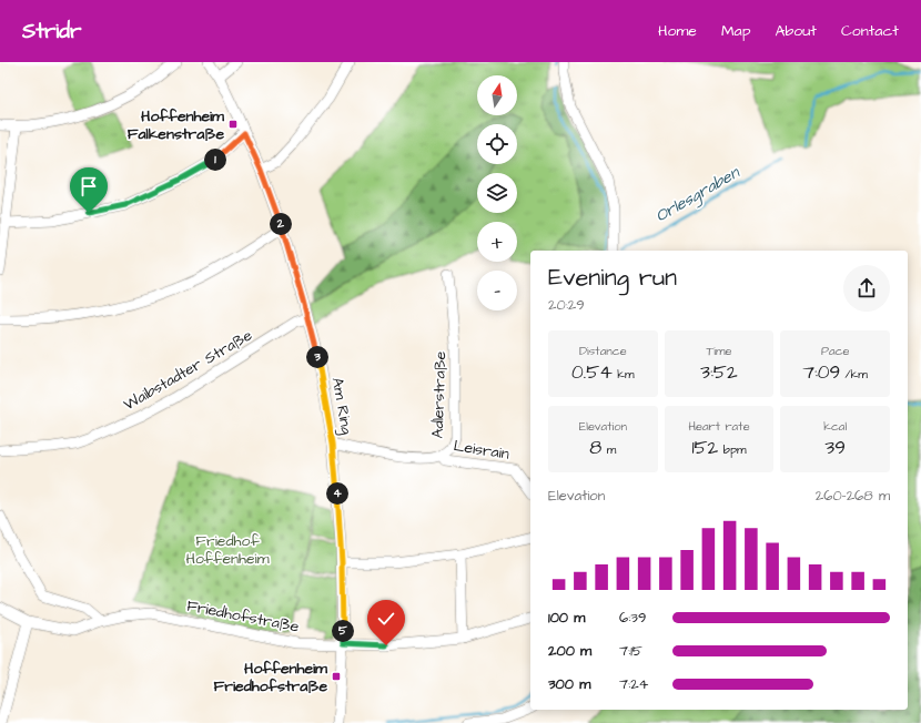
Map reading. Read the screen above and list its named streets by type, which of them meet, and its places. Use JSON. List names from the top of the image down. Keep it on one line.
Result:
{"streets":{"street":["Waibstadter Straße","Adlerstraße","Am Ring","Leisrain","Friedhofstraße"]},"crossings":[["Waibstadter Straße","Am Ring"],["Adlerstraße","Am Ring"],["Adlerstraße","Leisrain"],["Am Ring","Friedhofstraße"]],"water":["Orlesgraben"],"parks":["Friedhof Hoffenheim"],"places":{"transit":["Hoffenheim Falkenstraße","Hoffenheim Friedhofstraße"]},"north":"top","page":{"header":"Stridr","nav":["Home","Map","About","Contact"],"map_buttons":["+","−"],"pins":["1","2","3","4","5"],"heading":["Evening run","20:29"],"stats":[["Distance","0.54 km"],["Time","3:52"],["Pace","7:09 /km"],["Elevation","8 m"],["Heart rate","152 bpm"],["kcal","39"]],"chart":["Elevation","260–268 m"],"list":[{"name":"100 m","note":"6:39"},{"name":"200 m","note":"7:15"},{"name":"300 m","note":"7:24"}]}}
